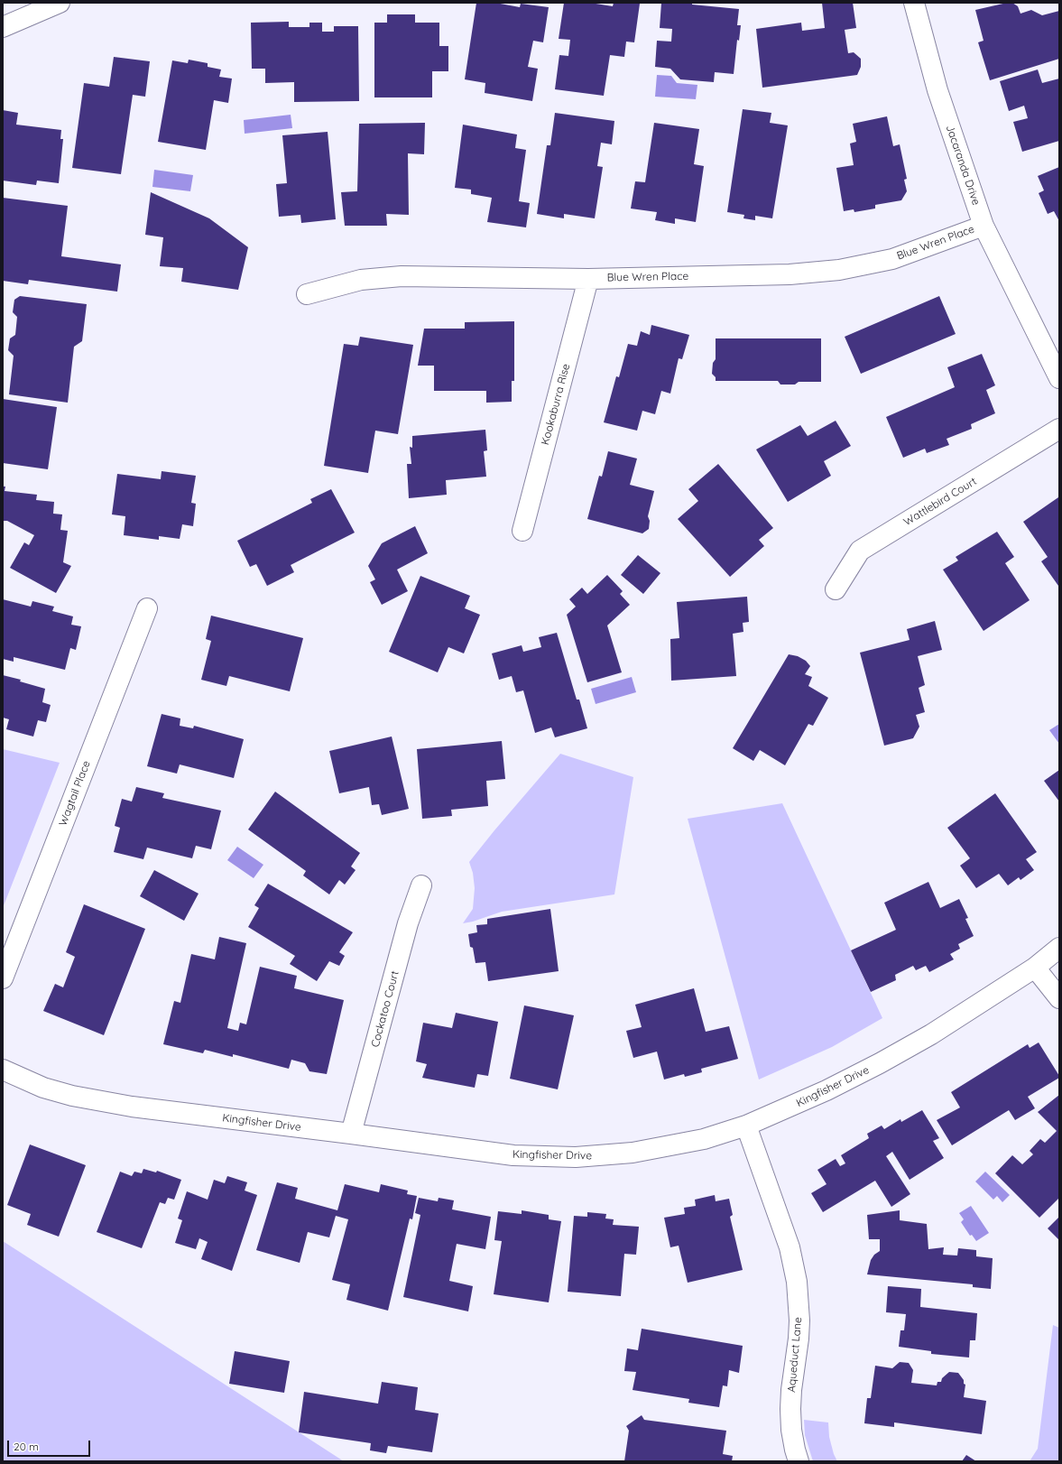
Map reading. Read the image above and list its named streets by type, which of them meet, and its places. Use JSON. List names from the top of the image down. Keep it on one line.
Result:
{"streets":{"street":["Jacaranda Drive","Blue Wren Place","Kookaburra Rise","Wattlebird Court","Wagtail Place","Cockatoo Court","Kingfisher Drive","Aqueduct Lane"]},"crossings":[["Jacaranda Drive","Blue Wren Place"],["Blue Wren Place","Kookaburra Rise"],["Cockatoo Court","Kingfisher Drive"],["Kingfisher Drive","Aqueduct Lane"]],"scale_bar":"20 m"}
